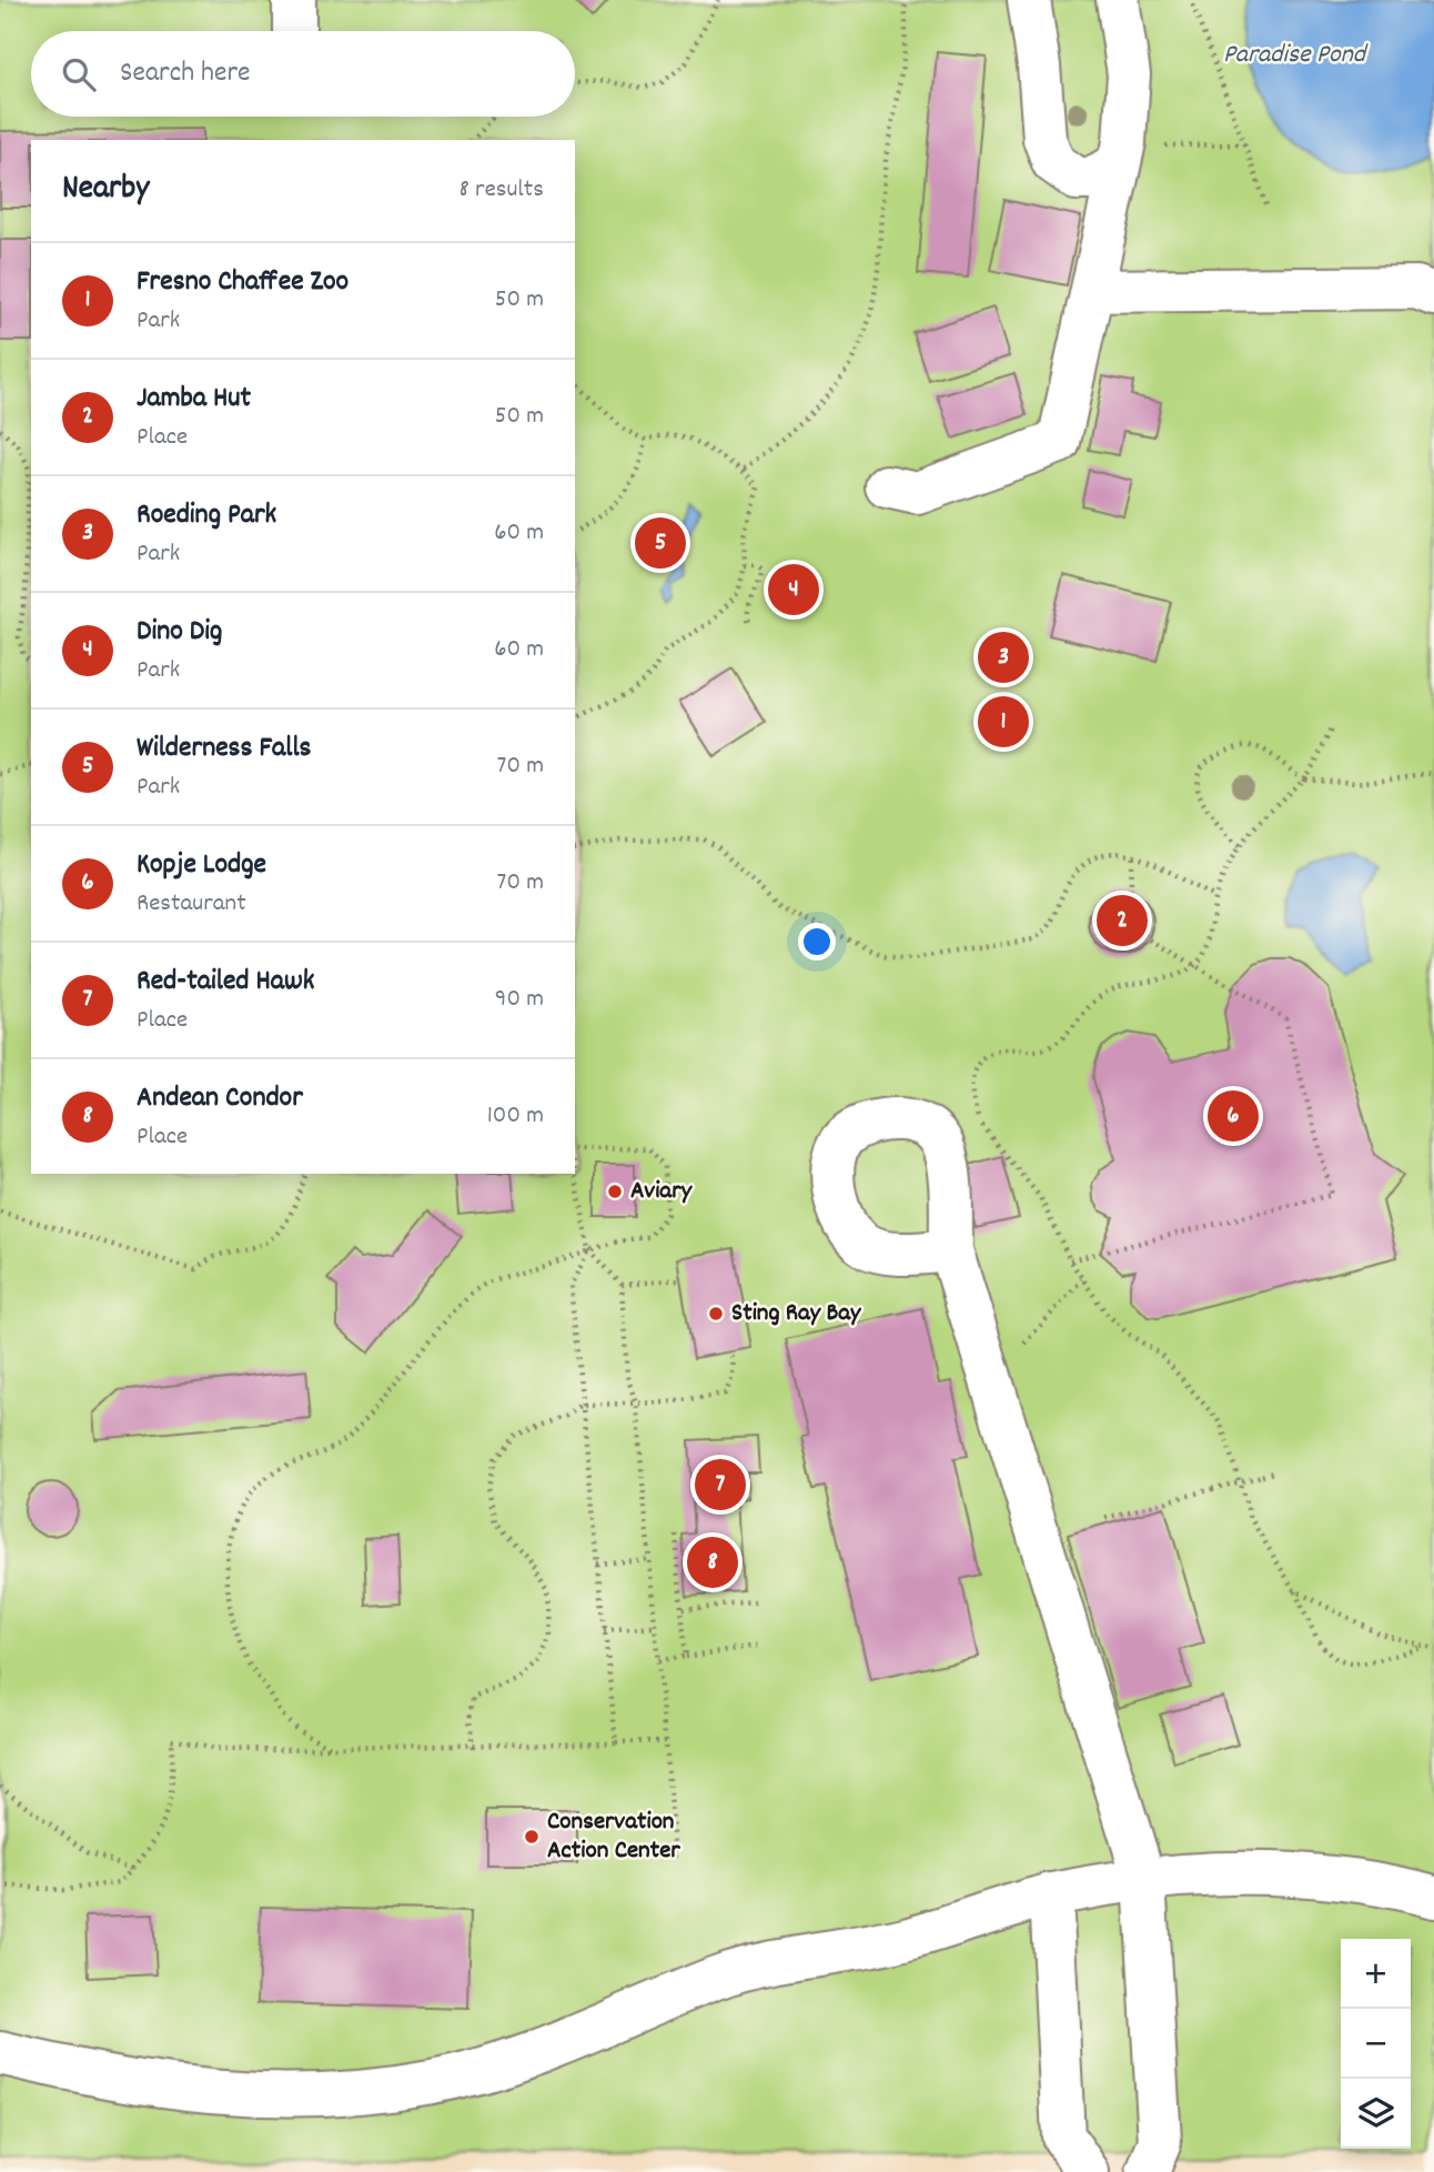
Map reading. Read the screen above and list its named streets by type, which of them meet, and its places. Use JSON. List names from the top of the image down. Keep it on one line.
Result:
{"water":["Paradise Pond"],"places":["Aviary","Sting Ray Bay","Conservation Action Center"],"page":{"search":"Search here","heading":["Nearby","8 results"],"list":[{"mark":"1","name":"Fresno Chaffee Zoo","note":"Park","value":"50 m"},{"mark":"2","name":"Jamba Hut","note":"Place","value":"50 m"},{"mark":"3","name":"Roeding Park","note":"Park","value":"60 m"},{"mark":"4","name":"Dino Dig","note":"Park","value":"60 m"},{"mark":"5","name":"Wilderness Falls","note":"Park","value":"70 m"},{"mark":"6","name":"Kopje Lodge","note":"Restaurant","value":"70 m"},{"mark":"7","name":"Red-tailed Hawk","note":"Place","value":"90 m"},{"mark":"8","name":"Andean Condor","note":"Place","value":"100 m"}],"pins":["5","4","3","1","2","6","7","8"],"map_buttons":["+","−"]}}
